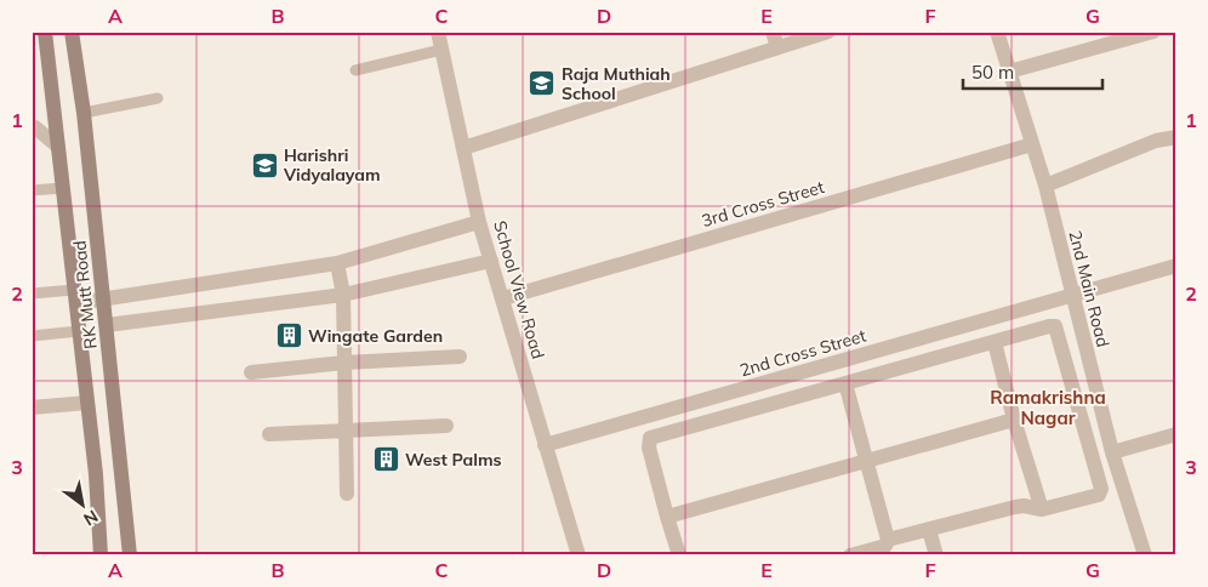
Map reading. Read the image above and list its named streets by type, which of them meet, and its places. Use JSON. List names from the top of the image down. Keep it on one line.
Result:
{"streets":{"main road":["RK Mutt Road"],"street":["3rd Cross Street","2nd Main Road","School View Road","2nd Cross Street"]},"crossings":[["3rd Cross Street","2nd Main Road"],["3rd Cross Street","School View Road"],["2nd Main Road","2nd Cross Street"],["School View Road","2nd Cross Street"]],"districts":["Ramakrishna Nagar"],"places":{"school or university":["Raja Muthiah School","Harishri Vidyalayam"],"building":["Wingate Garden","West Palms"]},"scale_bar":"50 m","north":"bottom right","grid":{"columns":["A","B","C","D","E","F","G"],"rows":["1","2","3"]}}
